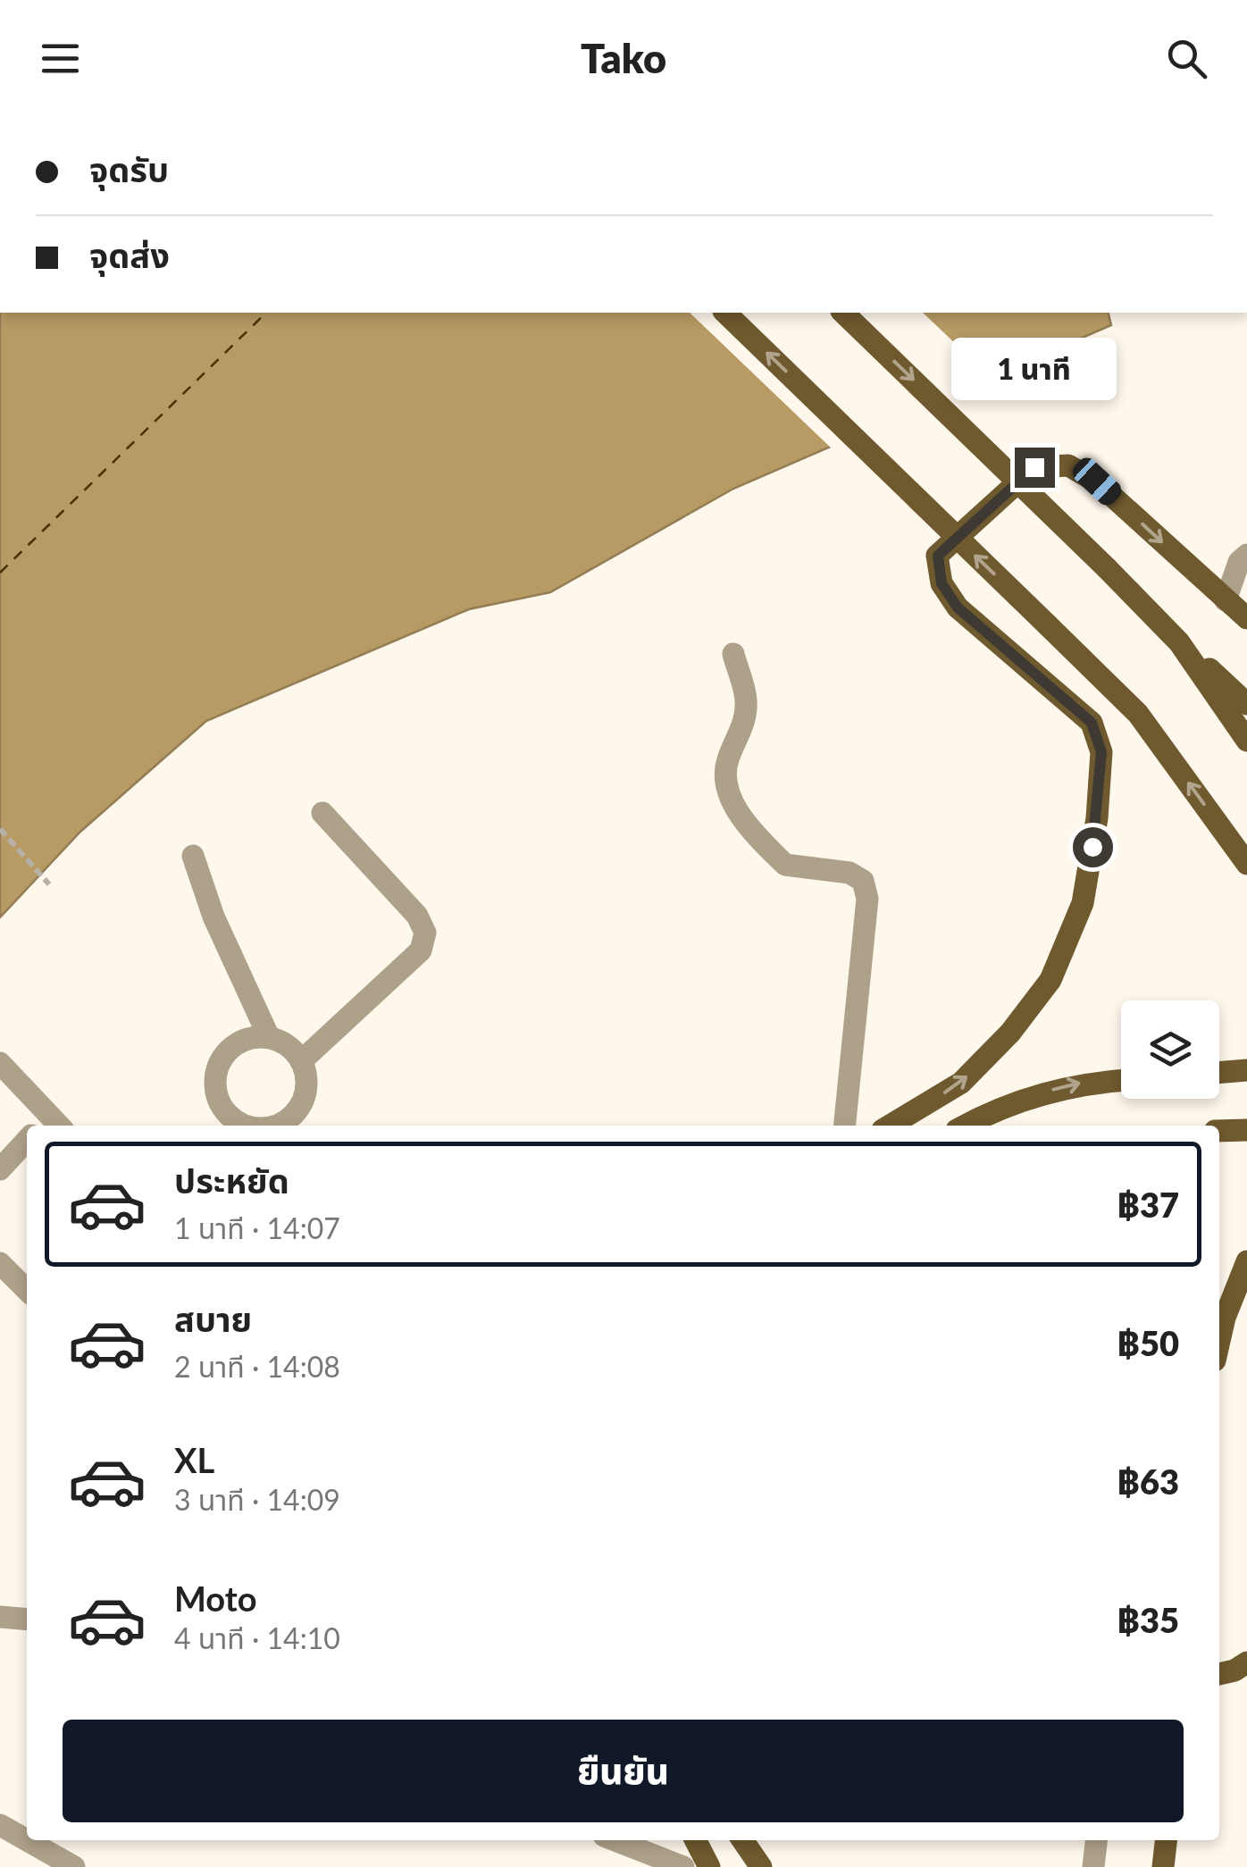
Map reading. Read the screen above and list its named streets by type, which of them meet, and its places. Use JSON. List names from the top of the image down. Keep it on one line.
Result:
{"page":{"header":"Tako","banner":["จุดรับ","จุดส่ง"],"bubble":"1 นาที","list":[{"name":"ประหยัด","note":"1 นาที · 14:07","value":"฿37"},{"name":"สบาย","note":"2 นาที · 14:08","value":"฿50"},{"name":"XL","note":"3 นาที · 14:09","value":"฿63"},{"name":"Moto","note":"4 นาที · 14:10","value":"฿35"}],"buttons":"ยืนยัน"}}
